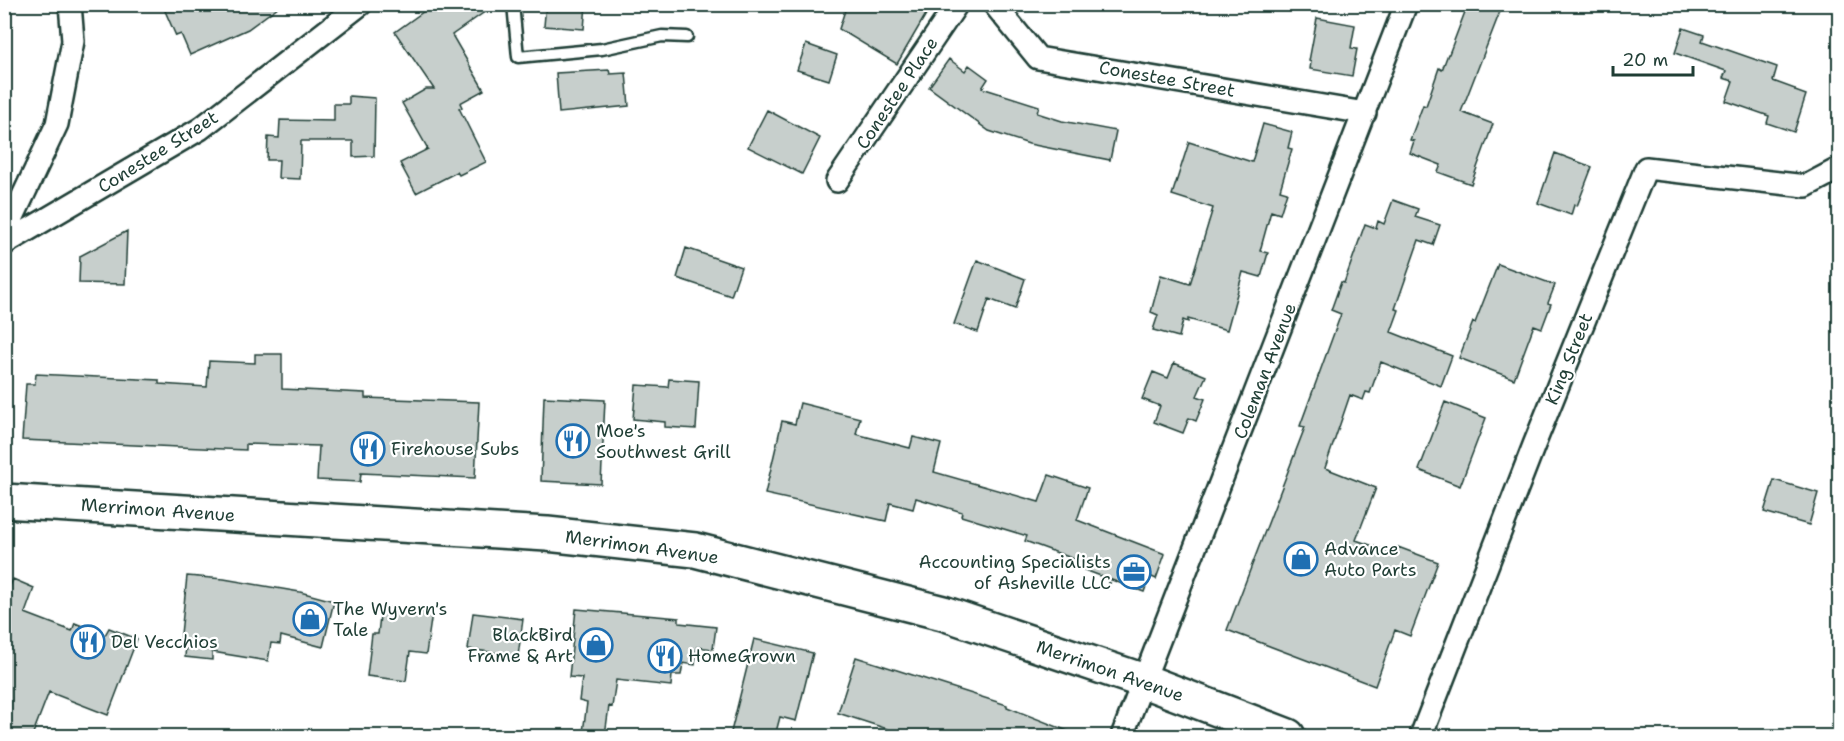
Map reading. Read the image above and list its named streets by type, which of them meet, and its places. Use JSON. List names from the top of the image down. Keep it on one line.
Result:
{"streets":{"main road":["Merrimon Avenue"],"street":["Conestee Street","Conestee Place","King Street","Coleman Avenue"]},"crossings":[["Conestee Street","Coleman Avenue"],["Coleman Avenue","Merrimon Avenue"]],"places":{"restaurant":["Moe's Southwest Grill","Firehouse Subs","Del Vecchios","HomeGrown"],"shop":["Advance Auto Parts","The Wyvern's Tale","BlackBird Frame & Art"],"office":["Accounting Specialists of Asheville LLC"]},"scale_bar":"20 m"}
